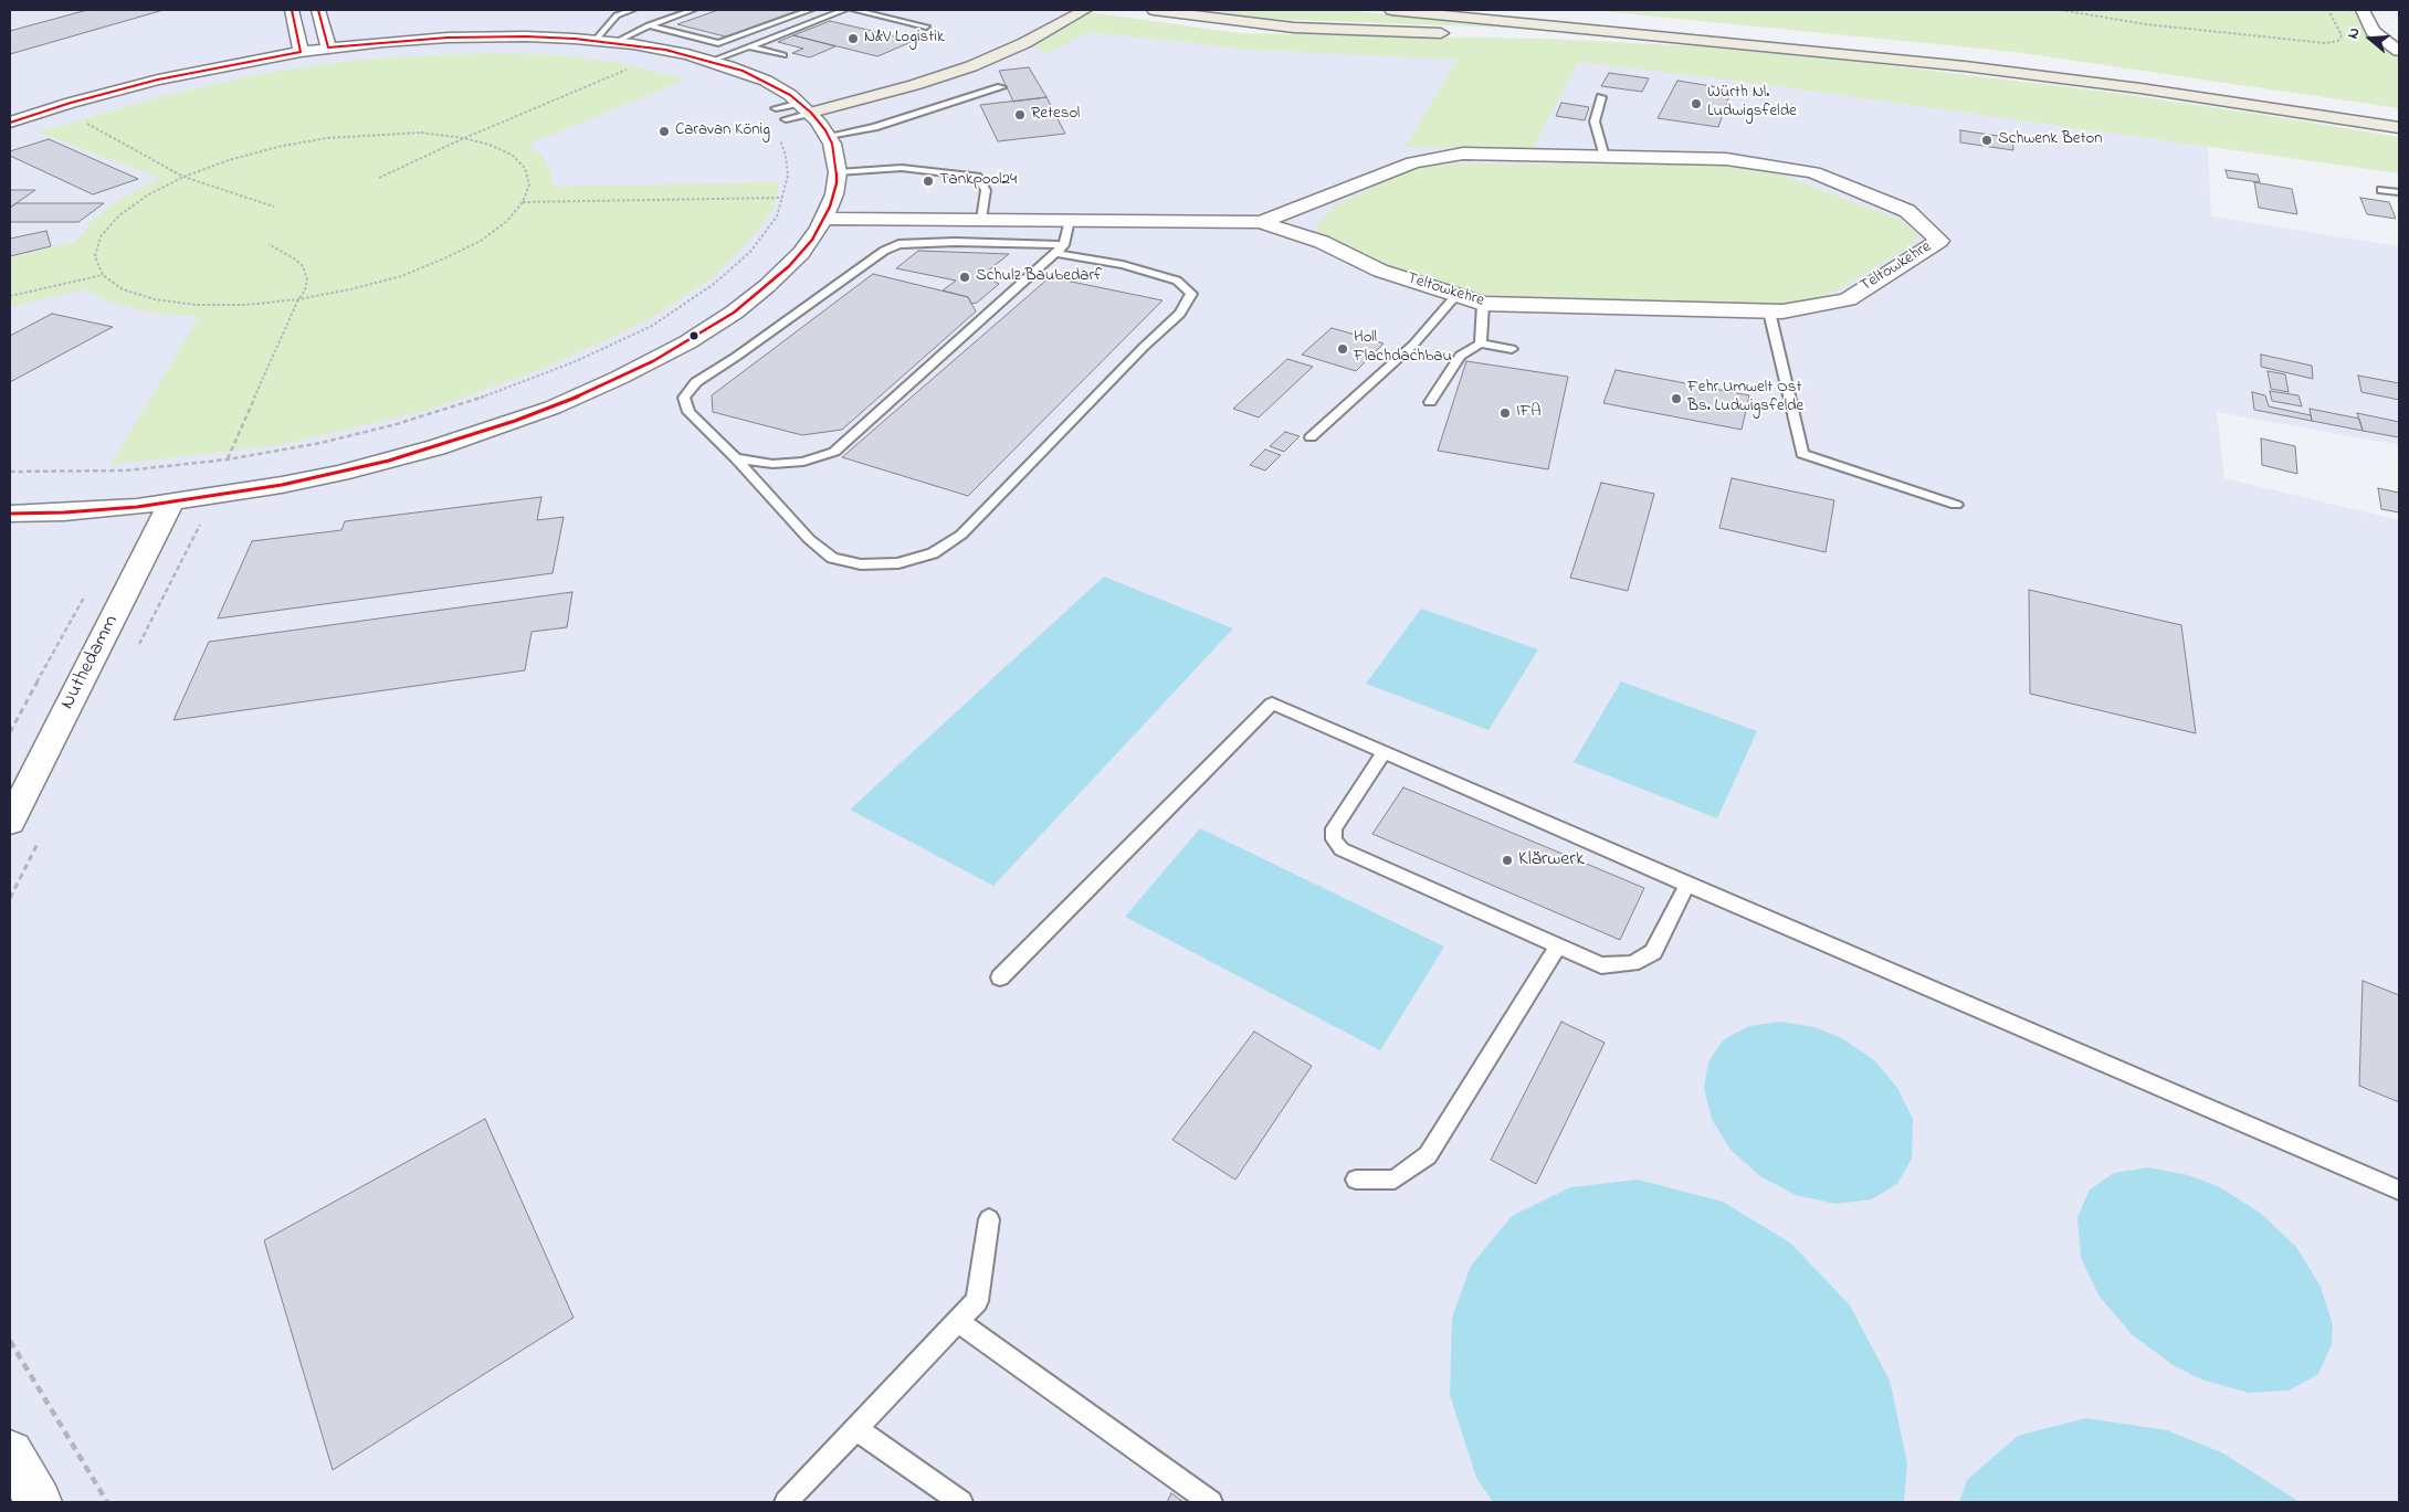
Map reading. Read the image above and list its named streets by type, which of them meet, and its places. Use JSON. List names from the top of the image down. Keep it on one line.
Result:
{"streets":{"street":["Teltowkehre","Nuthedamm"]},"places":["N&V Logistik","Würth Nl. Ludwigsfelde","Retesol","Caravan König","Schwenk Beton","Tankpool24","Schulz Baubedarf","Holl Flachdachbau","Fehr Umwelt Ost Bs. Ludwigsfelde","IFA","Klärwerk"],"north":"left"}
